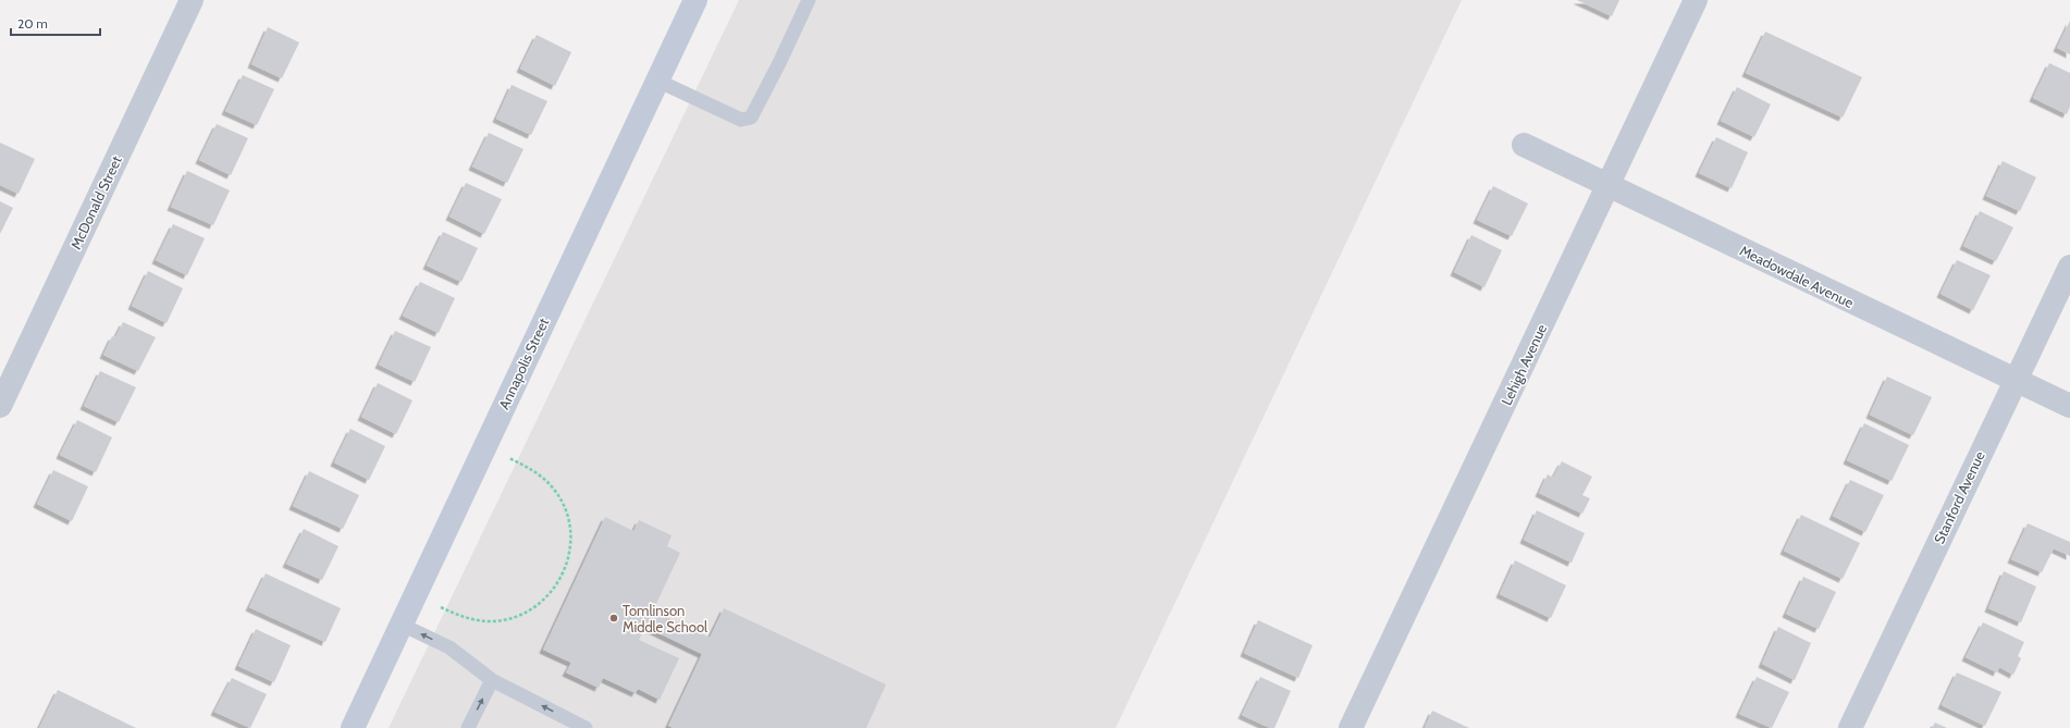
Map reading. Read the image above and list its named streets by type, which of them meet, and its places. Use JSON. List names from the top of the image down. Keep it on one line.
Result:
{"streets":{"street":["McDonald Street","Meadowdale Avenue","Annapolis Street","Lehigh Avenue","Stanford Avenue"]},"crossings":[["Meadowdale Avenue","Lehigh Avenue"],["Meadowdale Avenue","Stanford Avenue"]],"places":["Tomlinson Middle School"],"scale_bar":"20 m"}
